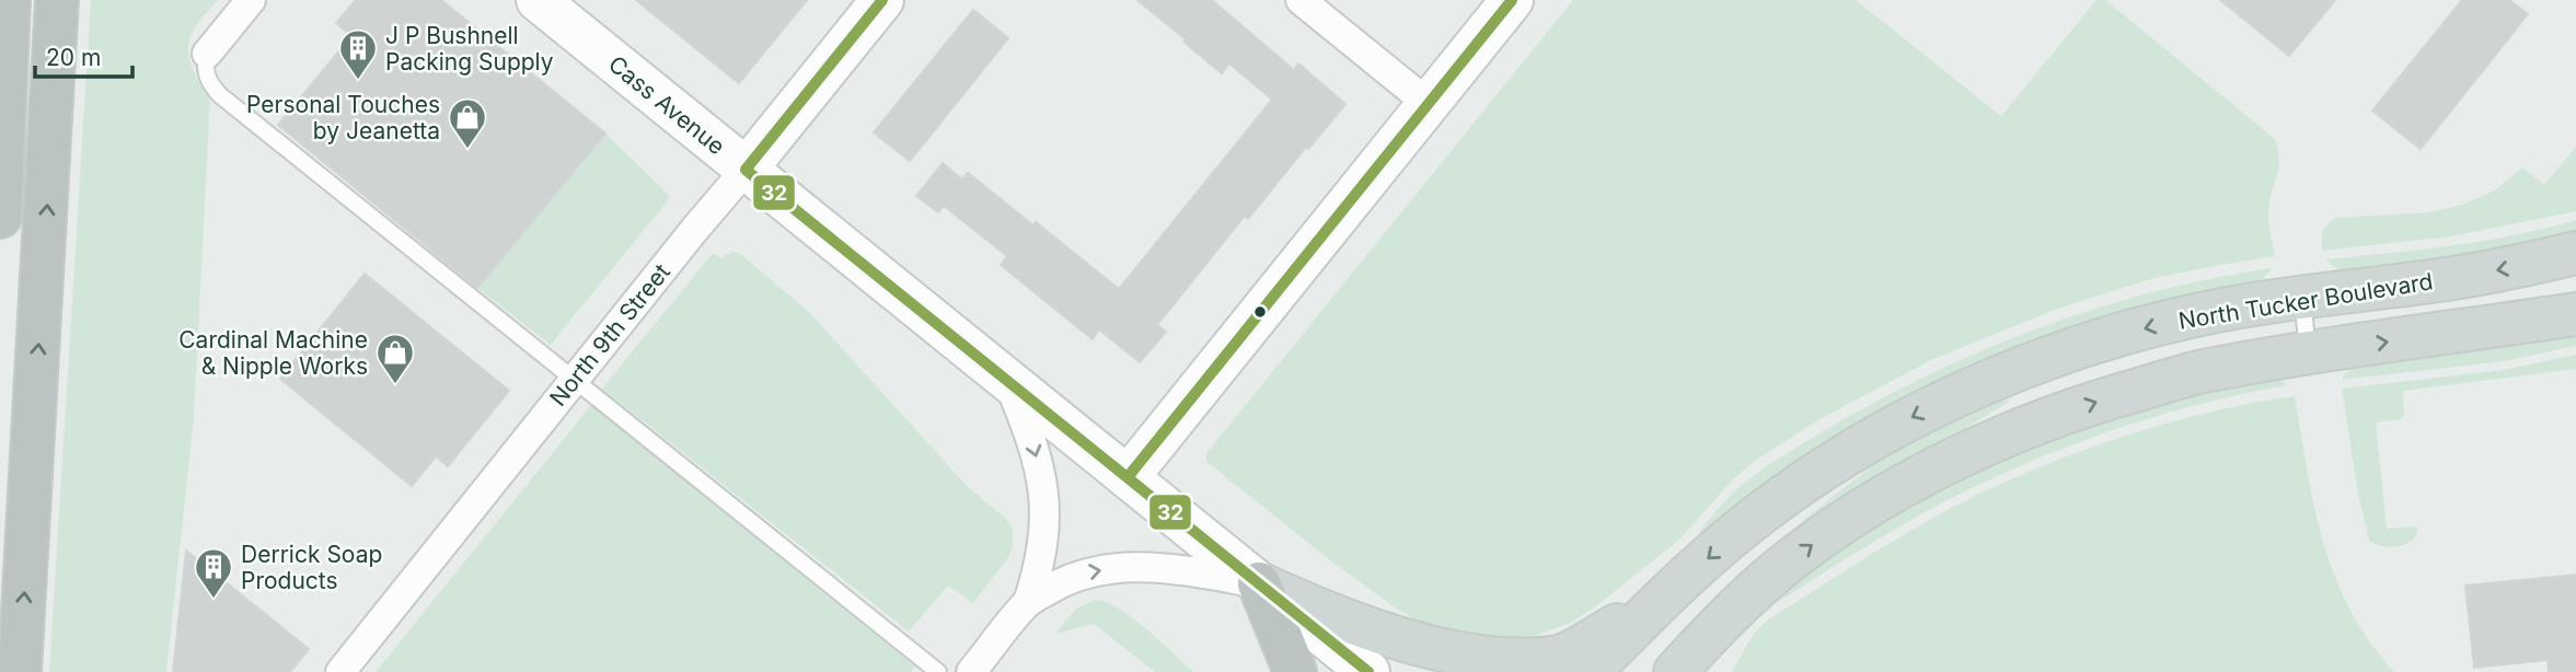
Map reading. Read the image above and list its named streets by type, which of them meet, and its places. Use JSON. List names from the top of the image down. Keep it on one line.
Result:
{"streets":{"main road":["Cass Avenue","North Tucker Boulevard","North 9th Street"]},"crossings":[["Cass Avenue","North 9th Street"]],"places":{"building":["J P Bushnell Packing Supply","Derrick Soap Products"],"shop":["Personal Touches by Jeanetta","Cardinal Machine & Nipple Works"]},"lines":["transit line 32"],"scale_bar":"20 m"}
